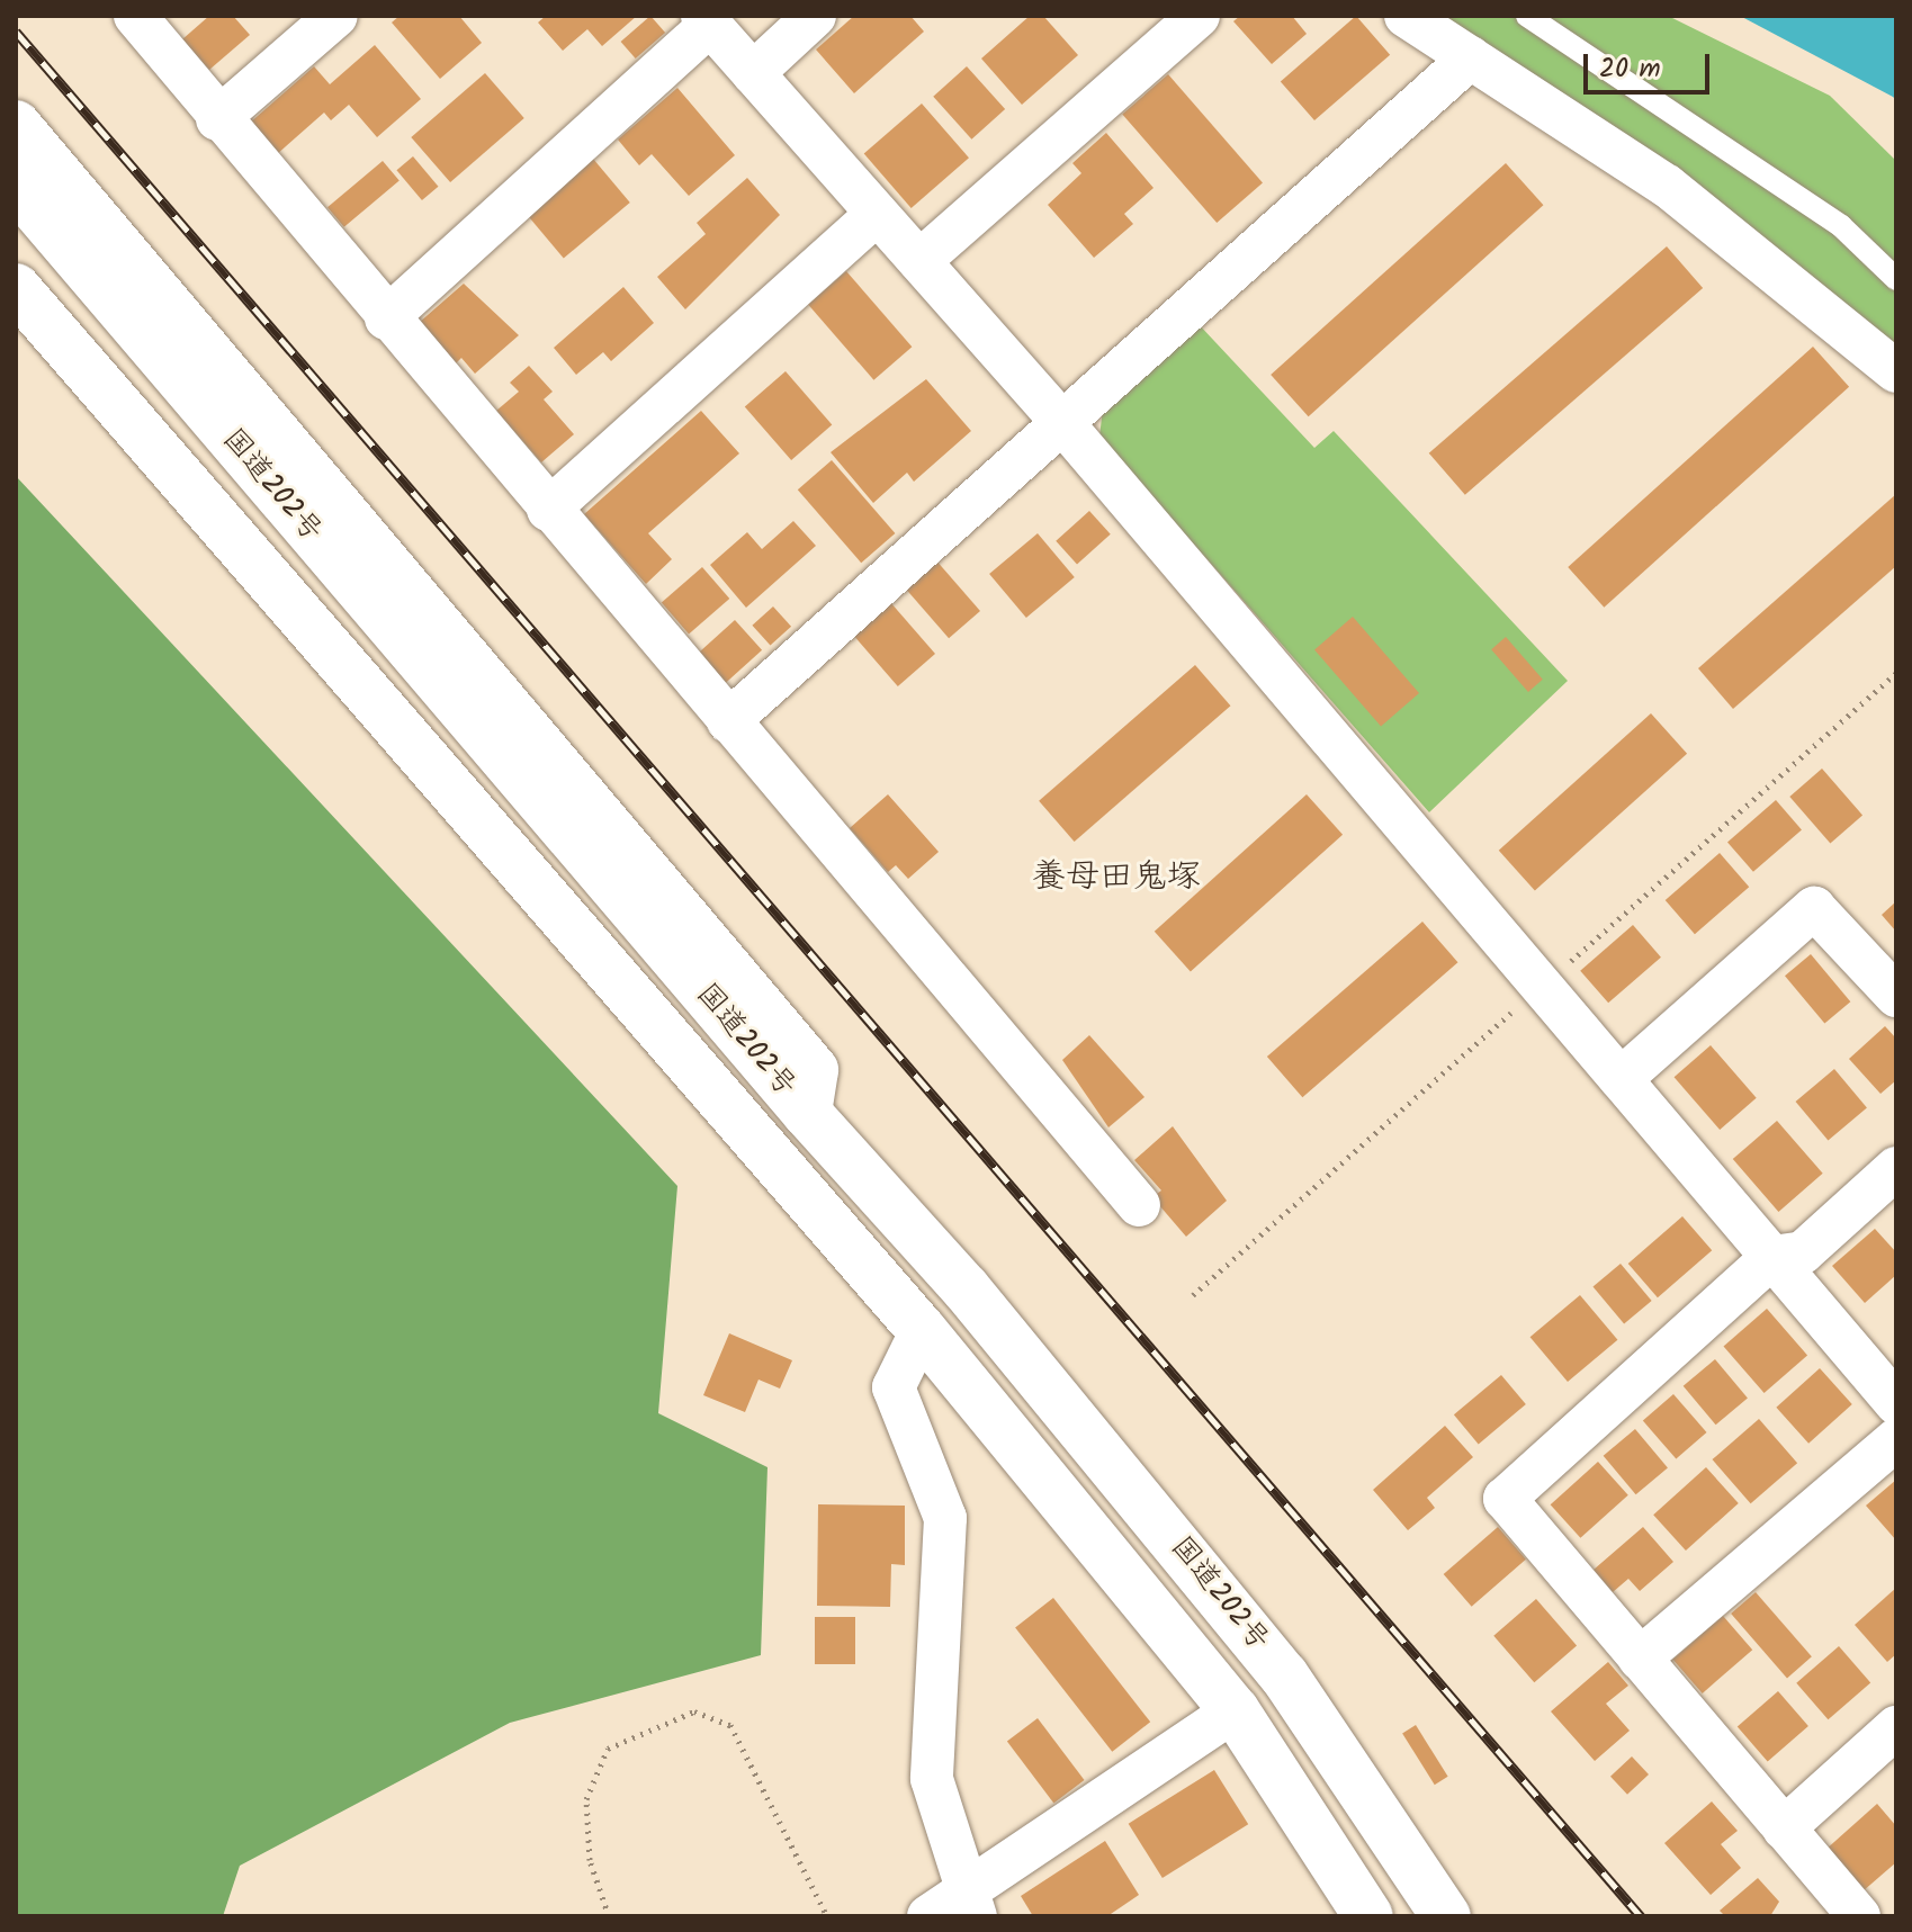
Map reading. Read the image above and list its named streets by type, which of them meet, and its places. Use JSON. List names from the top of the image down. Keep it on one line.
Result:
{"streets":{"main road":["国道202号"]},"districts":["養母田鬼塚"],"scale_bar":"20 m"}
